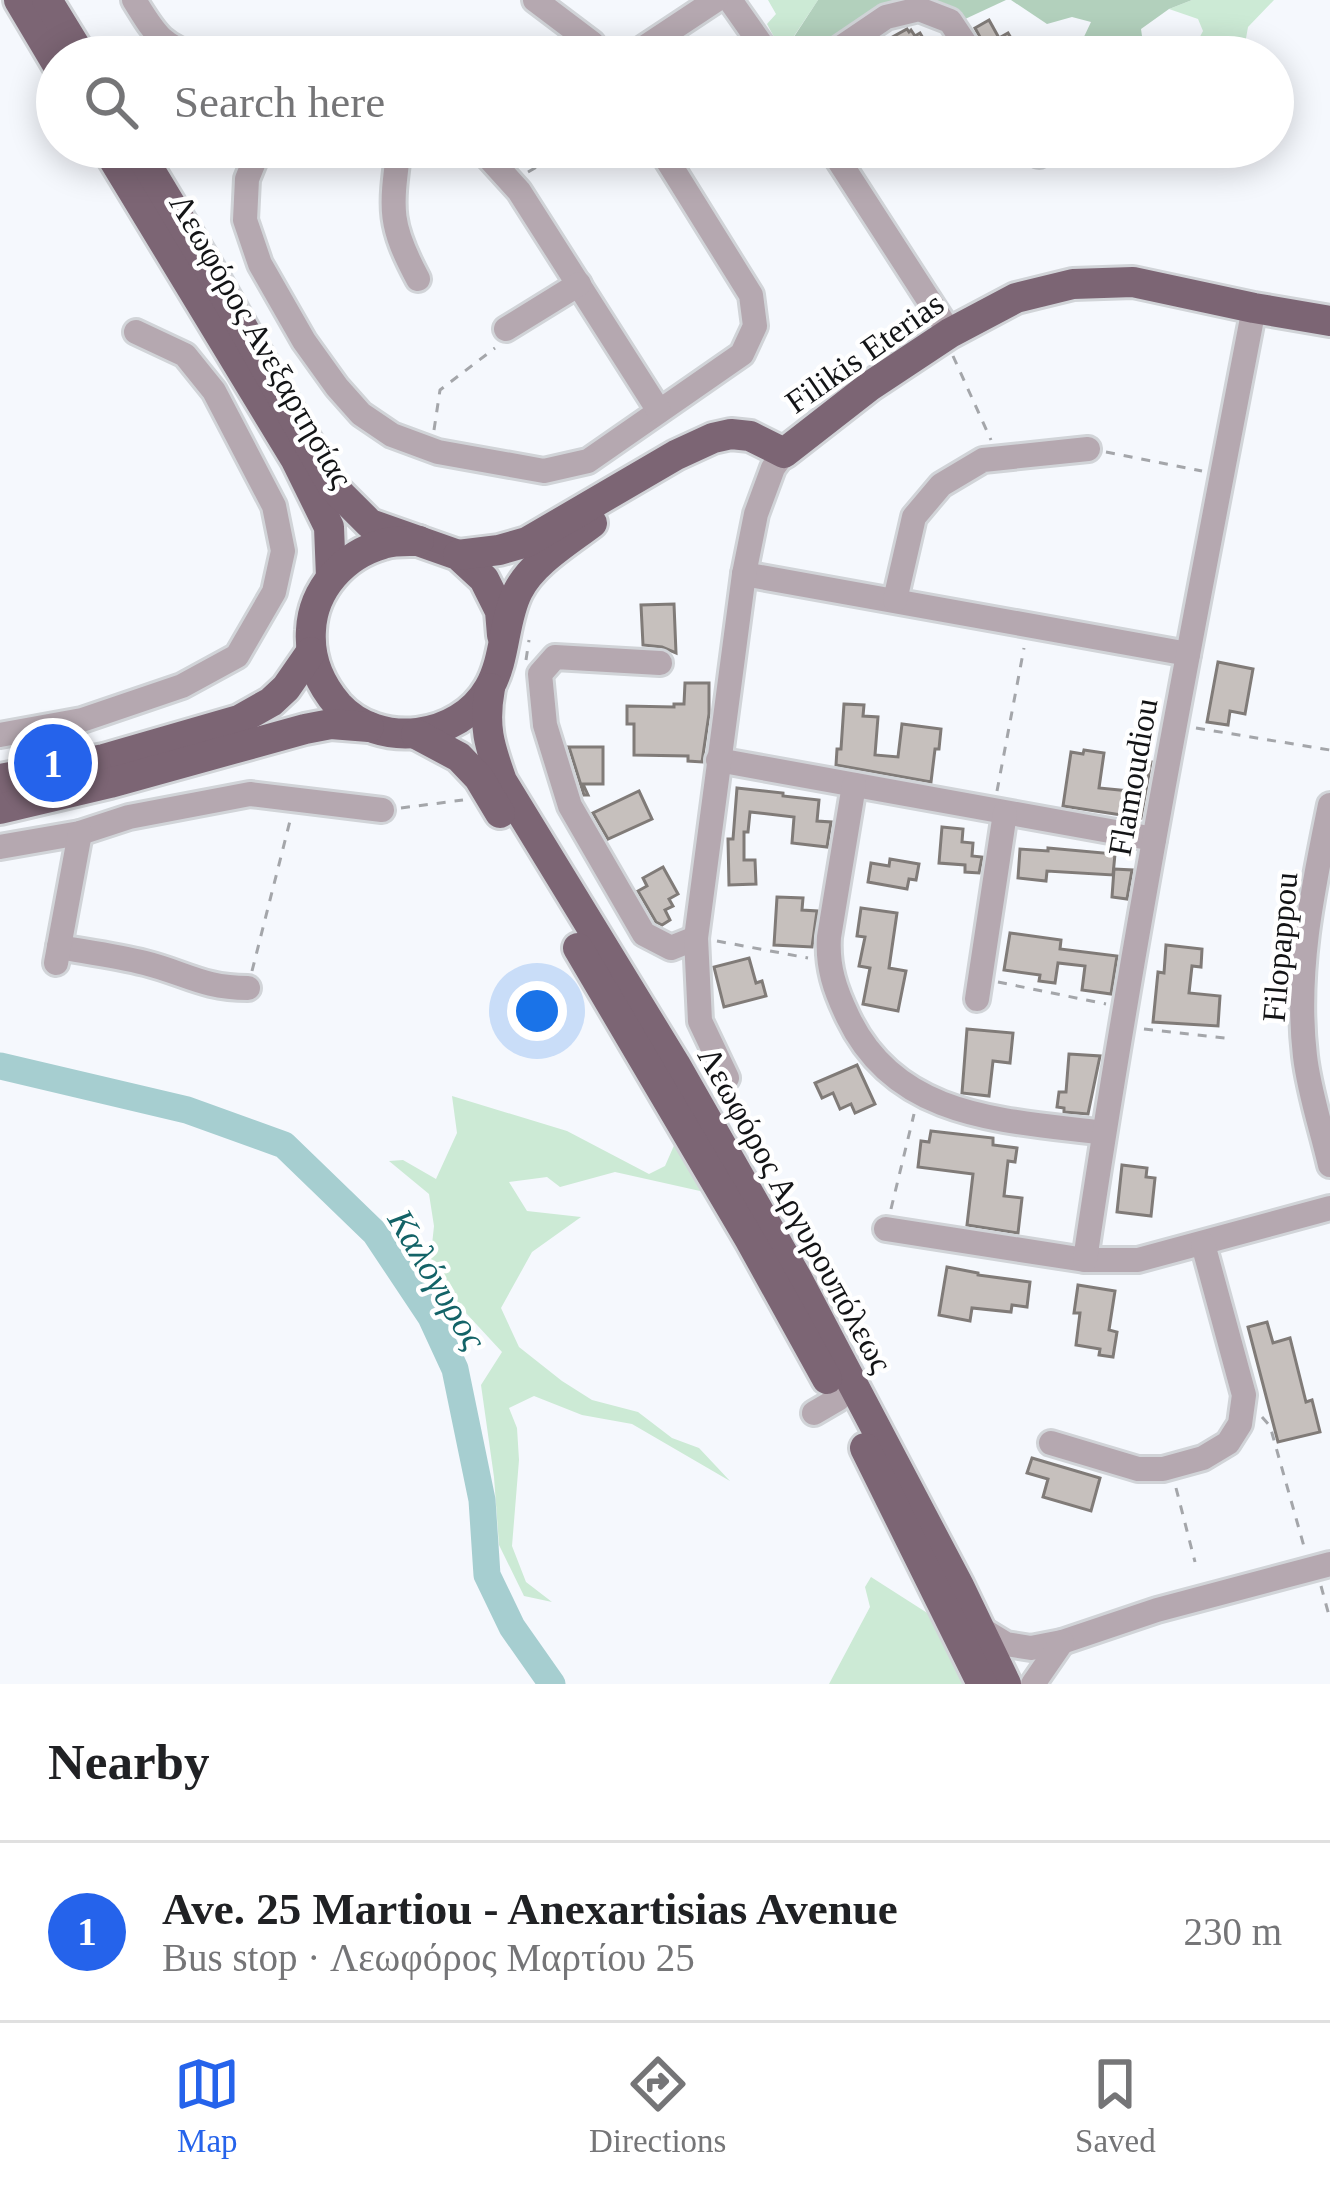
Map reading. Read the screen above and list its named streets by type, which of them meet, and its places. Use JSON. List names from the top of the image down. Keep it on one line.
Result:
{"streets":{"main road":["Λεωφόρος Ανεξαρτησίας","Filikis Eterias","Λεωφόρος Αργυρουπόλεως"],"street":["Flamoudiou","Filopappou"]},"crossings":[["Filikis Eterias","Flamoudiou"]],"water":["Καλόγυρος"],"page":{"search":"Search here","pins":"1","heading":"Nearby","list":[{"mark":"1","name":"Ave. 25 Martiou - Anexartisias Avenue","note":"Bus stop · Λεωφόρος Μαρτίου 25","value":"230 m"}],"nav":["Map","Directions","Saved"]}}
